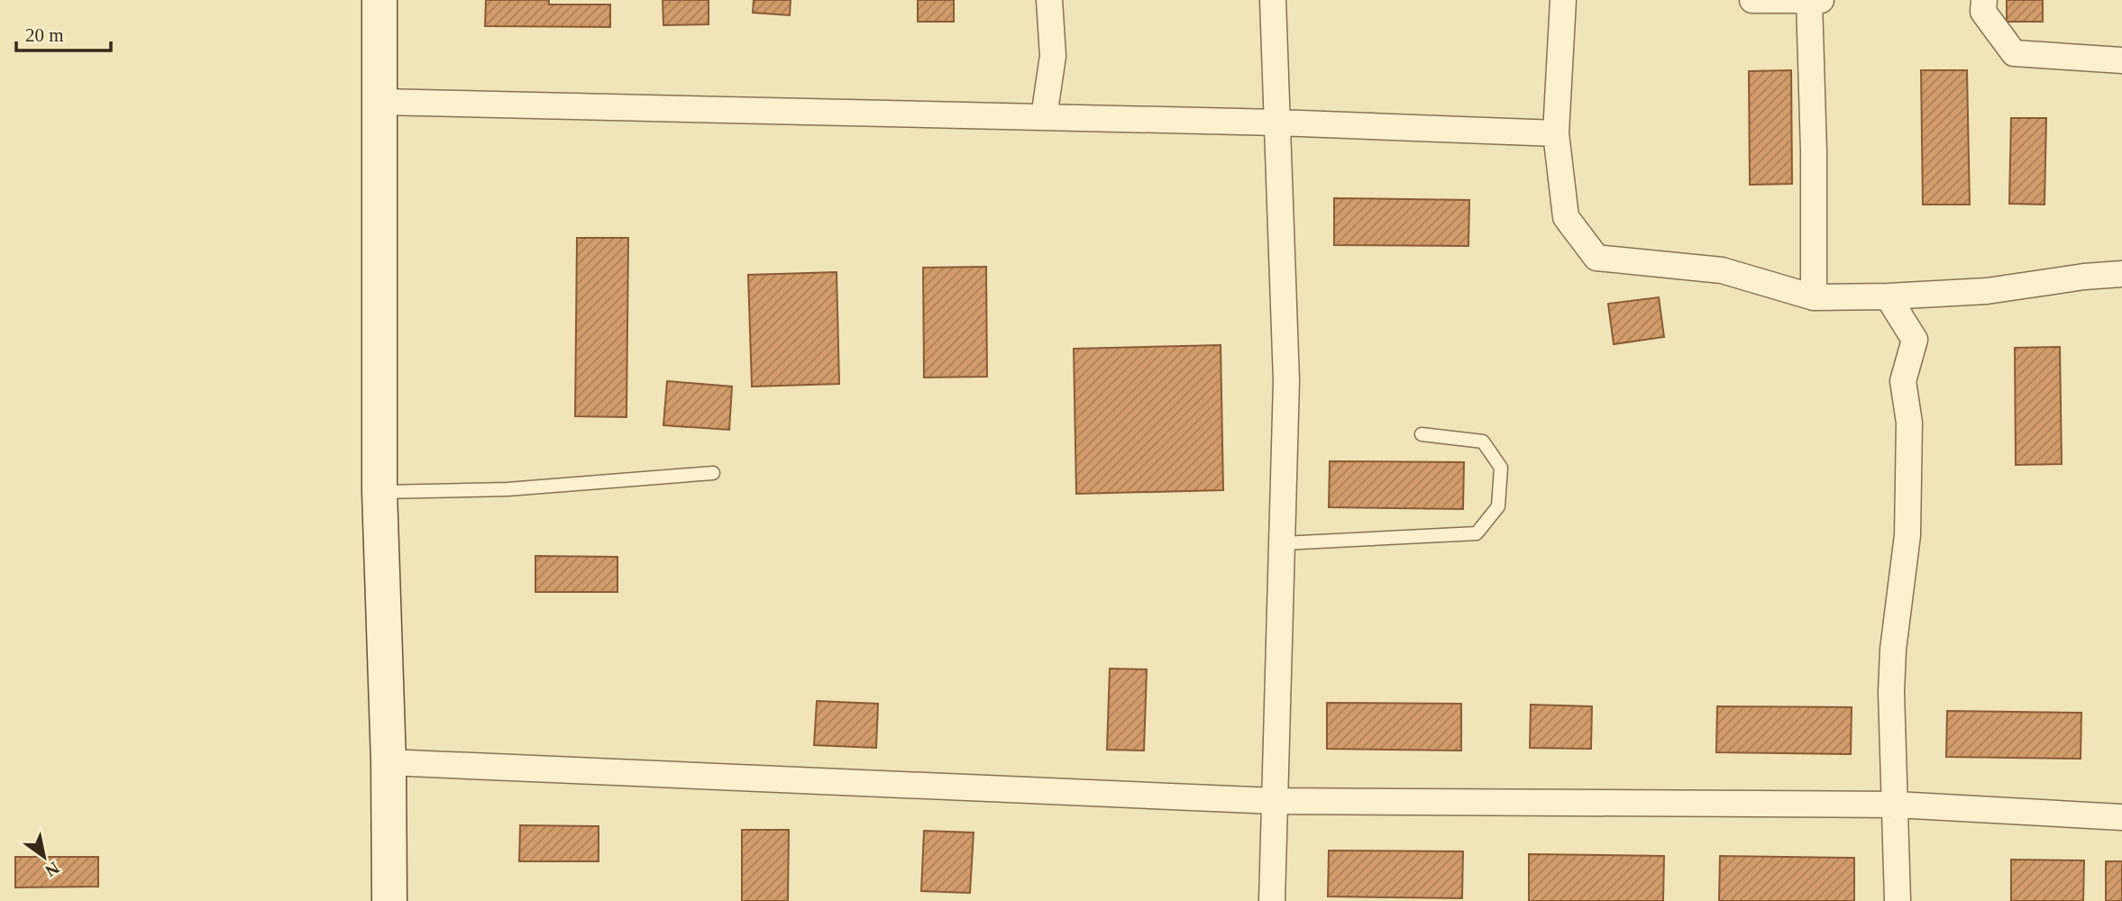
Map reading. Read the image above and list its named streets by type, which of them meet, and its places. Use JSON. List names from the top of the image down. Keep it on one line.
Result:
{"scale_bar":"20 m","north":"bottom right"}
